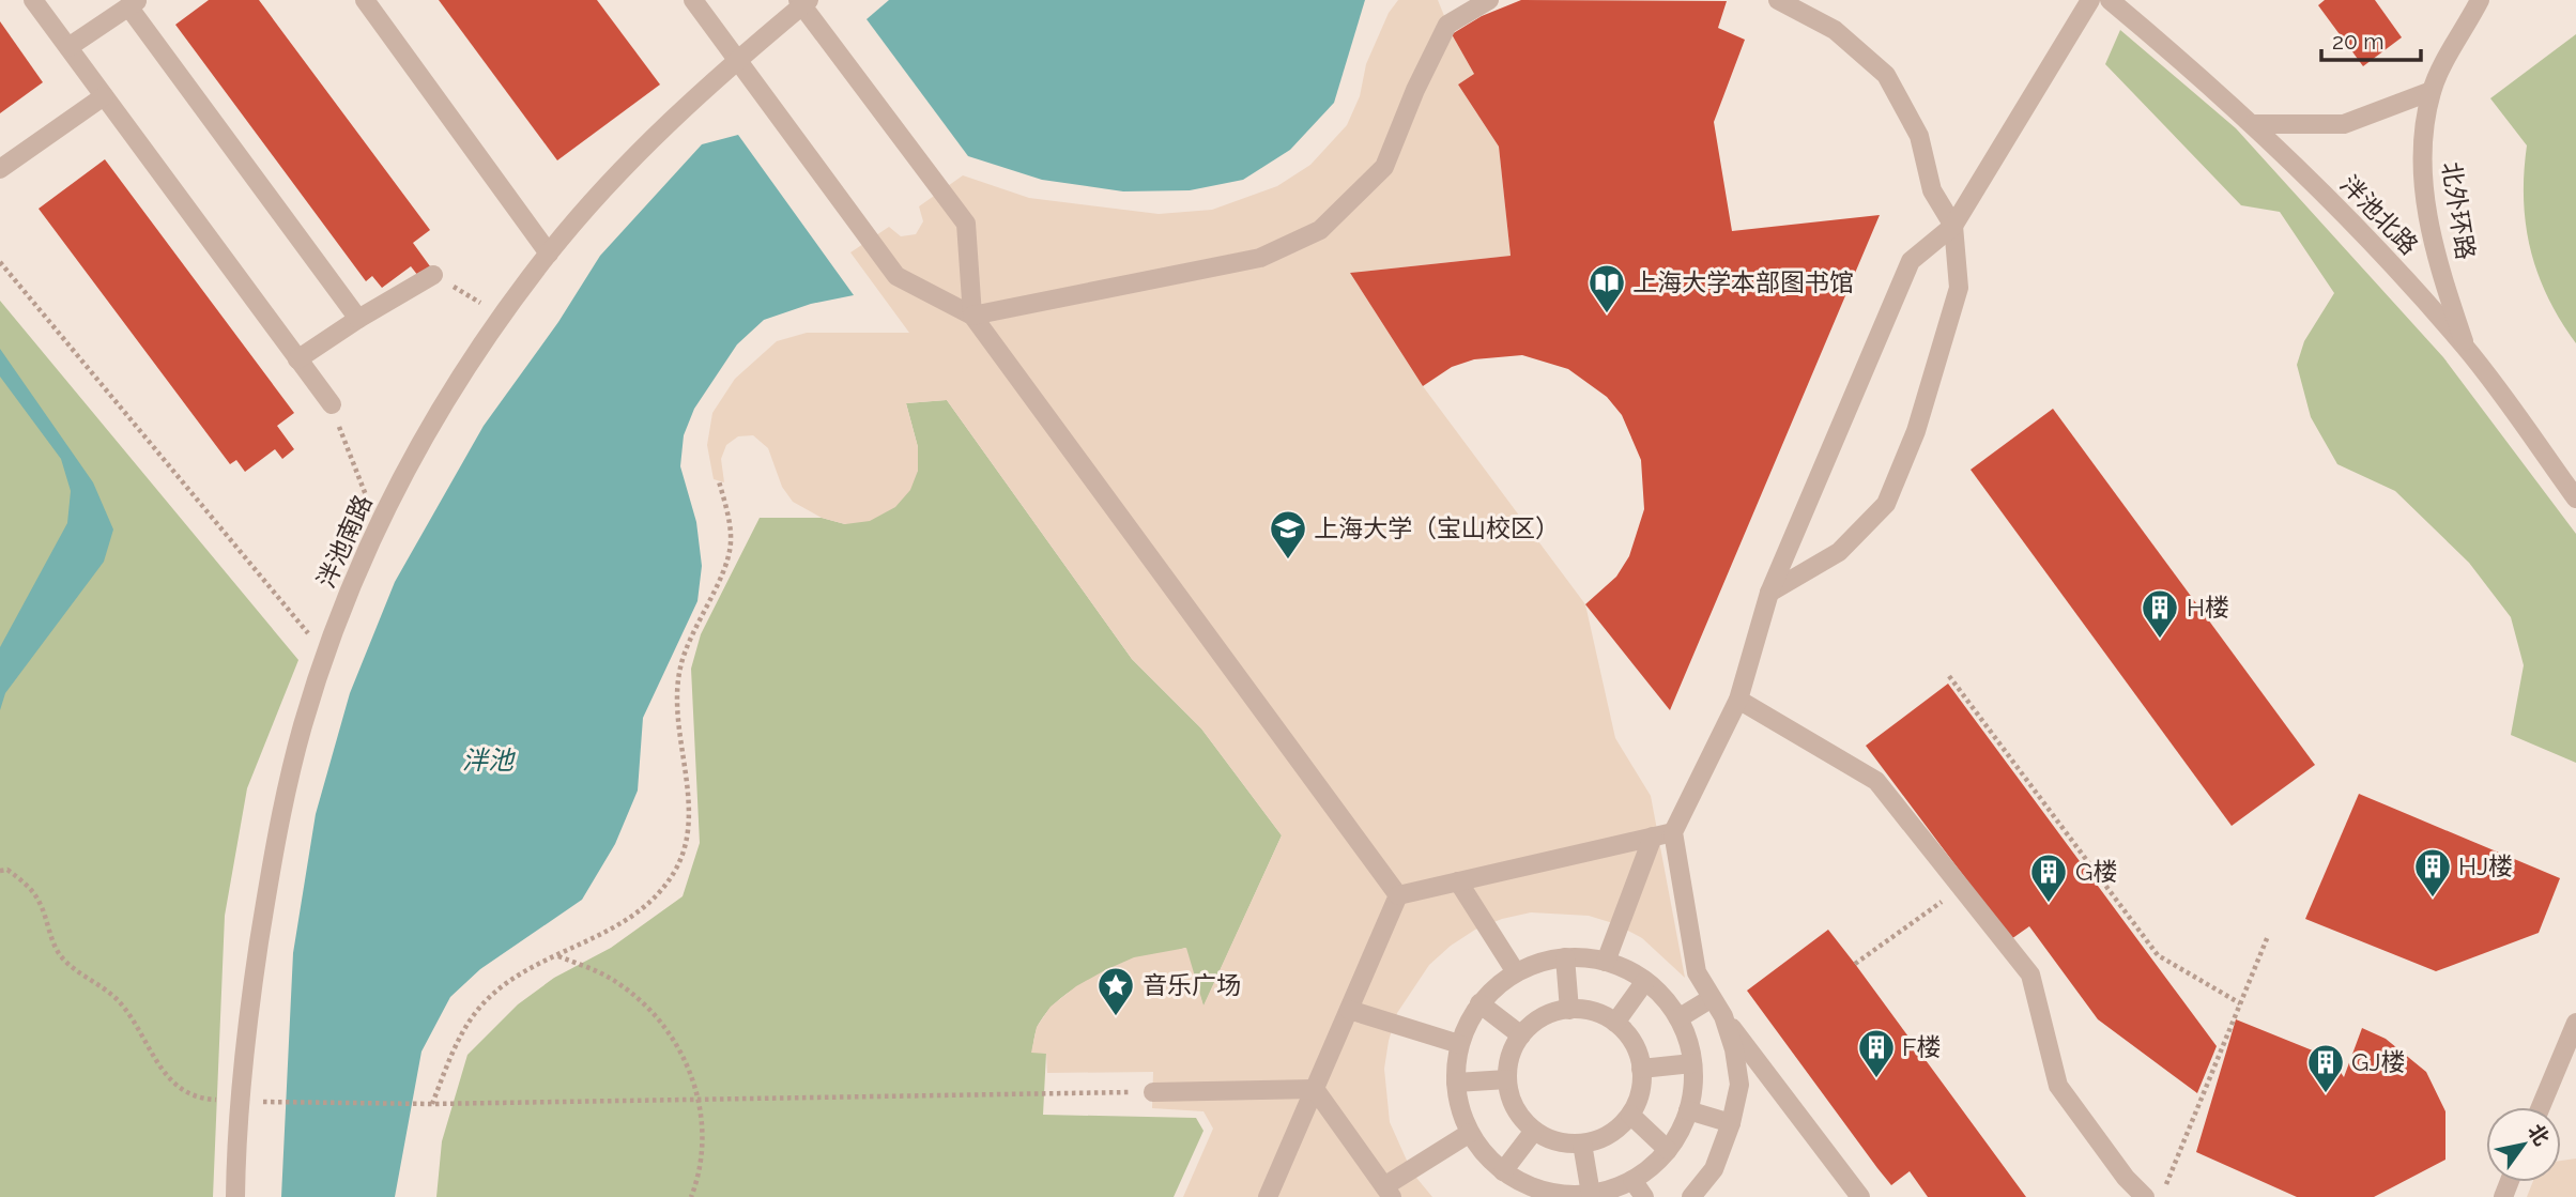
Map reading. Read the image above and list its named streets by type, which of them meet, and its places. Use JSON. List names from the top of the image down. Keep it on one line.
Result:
{"streets":{"street":["北外环路","泮池北路","泮池南路"]},"crossings":[["北外环路","泮池北路"]],"water":["泮池"],"places":{"library":["上海大学本部图书馆"],"school or university":["上海大学（宝山校区）"],"building":["H楼","HJ楼","G楼","F楼","GJ楼"],"place":["音乐广场"]},"scale_bar":"20 m","north":"top right"}
